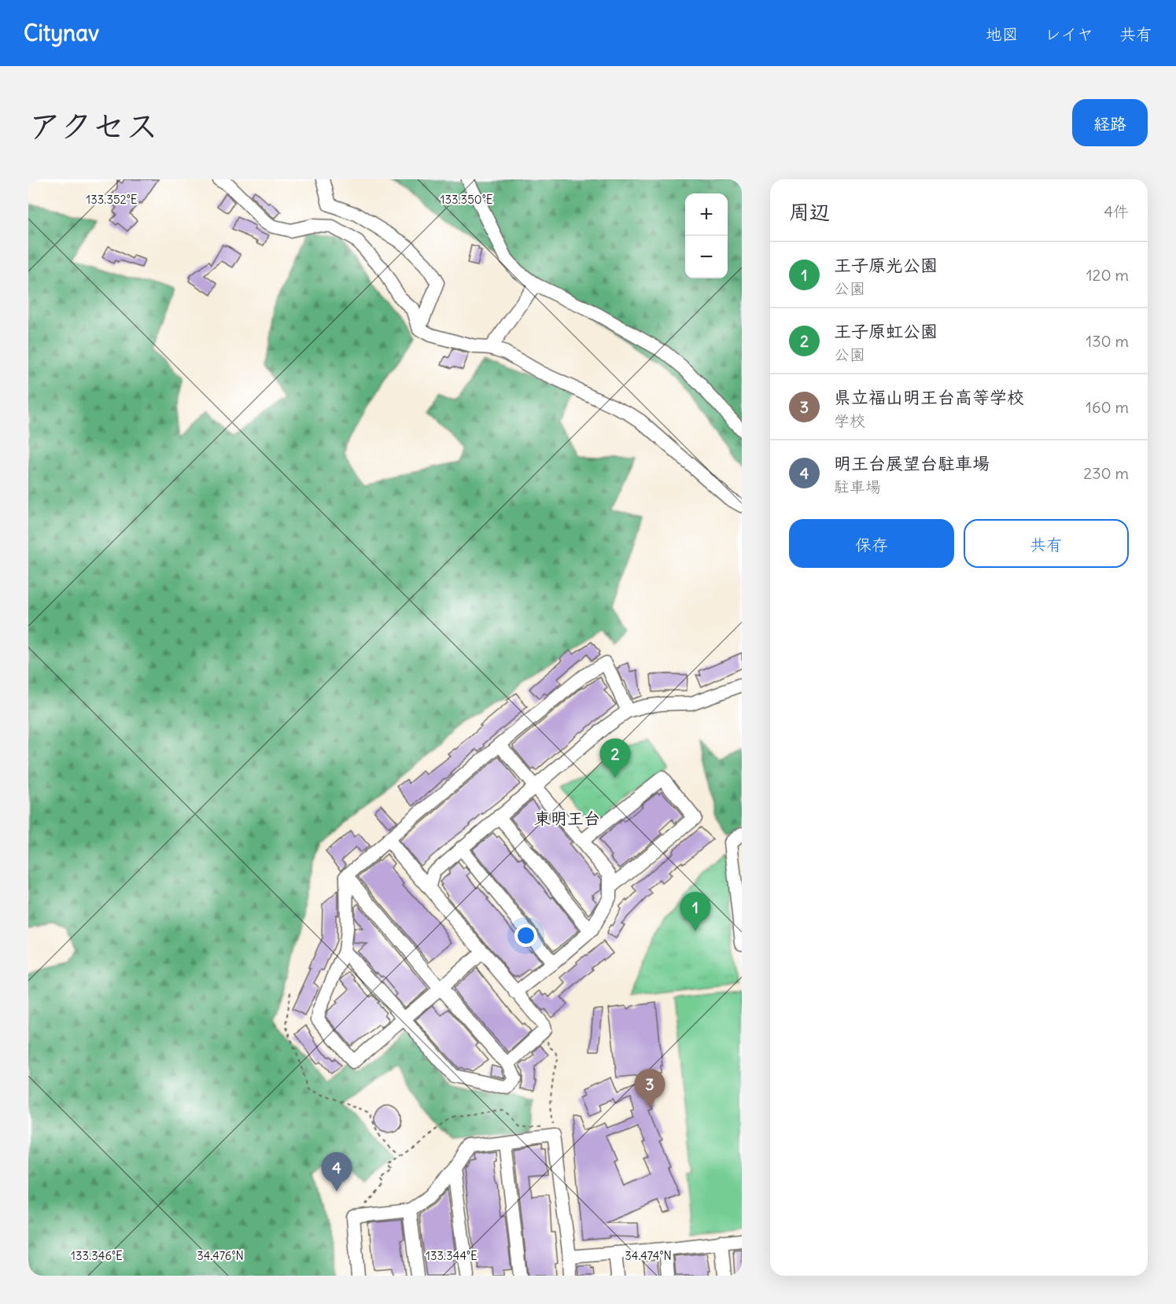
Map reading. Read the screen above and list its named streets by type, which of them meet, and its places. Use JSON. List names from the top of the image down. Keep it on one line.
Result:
{"districts":["東明王台"],"page":{"header":"Citynav","nav":["地図","レイヤ","共有"],"title":"アクセス","buttons":["経路",["保存","共有"]],"heading":["周辺","4件"],"map_buttons":["+","−"],"list":[{"mark":"1","name":"王子原光公園","note":"公園","value":"120 m"},{"mark":"2","name":"王子原虹公園","note":"公園","value":"130 m"},{"mark":"3","name":"県立福山明王台高等学校","note":"学校","value":"160 m"},{"mark":"4","name":"明王台展望台駐車場","note":"駐車場","value":"230 m"}],"pins":["2","1","3","4"]},"coordinates":["133.352°E","133.350°E","133.346°E","133.344°E","34.476°N","34.474°N"]}
